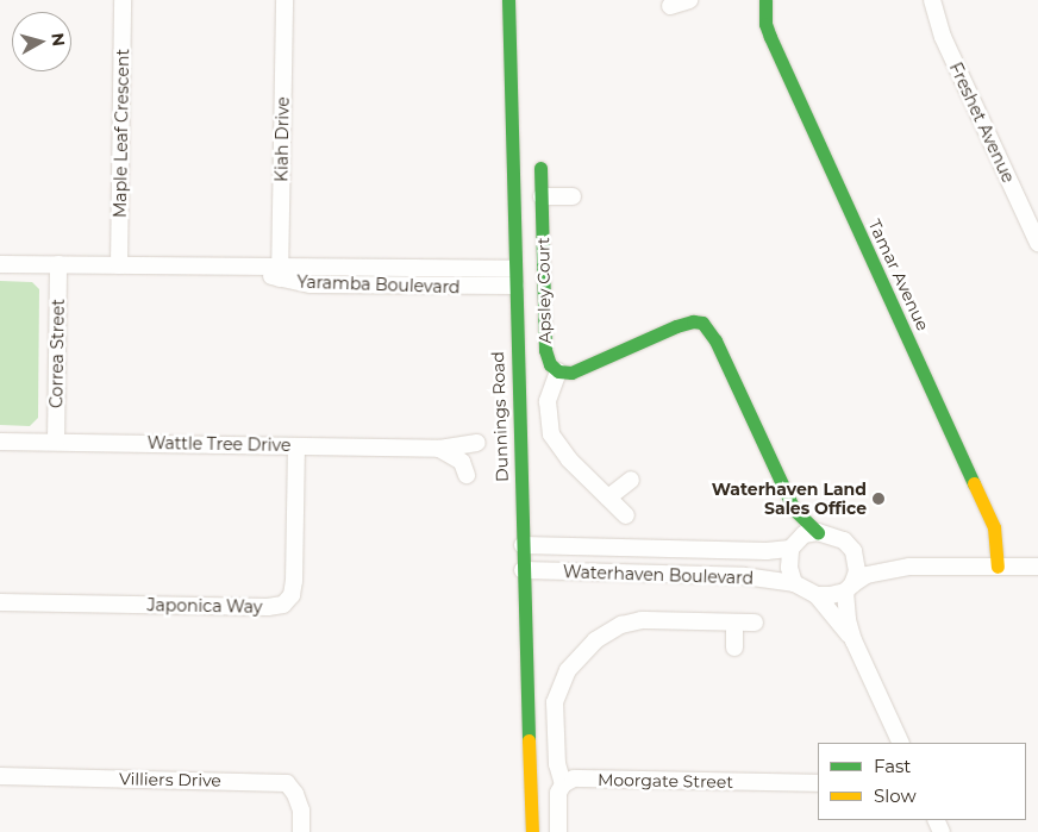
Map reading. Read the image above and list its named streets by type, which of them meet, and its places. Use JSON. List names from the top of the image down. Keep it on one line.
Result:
{"streets":{"street":["Freshet Avenue","Maple Leaf Crescent","Kiah Drive","Tamar Avenue","Yaramba Boulevard","Apsley Court","Correa Street","Dunnings Road","Wattle Tree Drive","Waterhaven Boulevard","Japonica Way","Villiers Drive","Moorgate Street"]},"crossings":[["Maple Leaf Crescent","Yaramba Boulevard"],["Kiah Drive","Yaramba Boulevard"],["Yaramba Boulevard","Correa Street"],["Yaramba Boulevard","Dunnings Road"],["Correa Street","Wattle Tree Drive"],["Dunnings Road","Waterhaven Boulevard"],["Wattle Tree Drive","Japonica Way"]],"places":["Waterhaven Land Sales Office"],"legend":["Fast","Slow"],"north":"right"}
